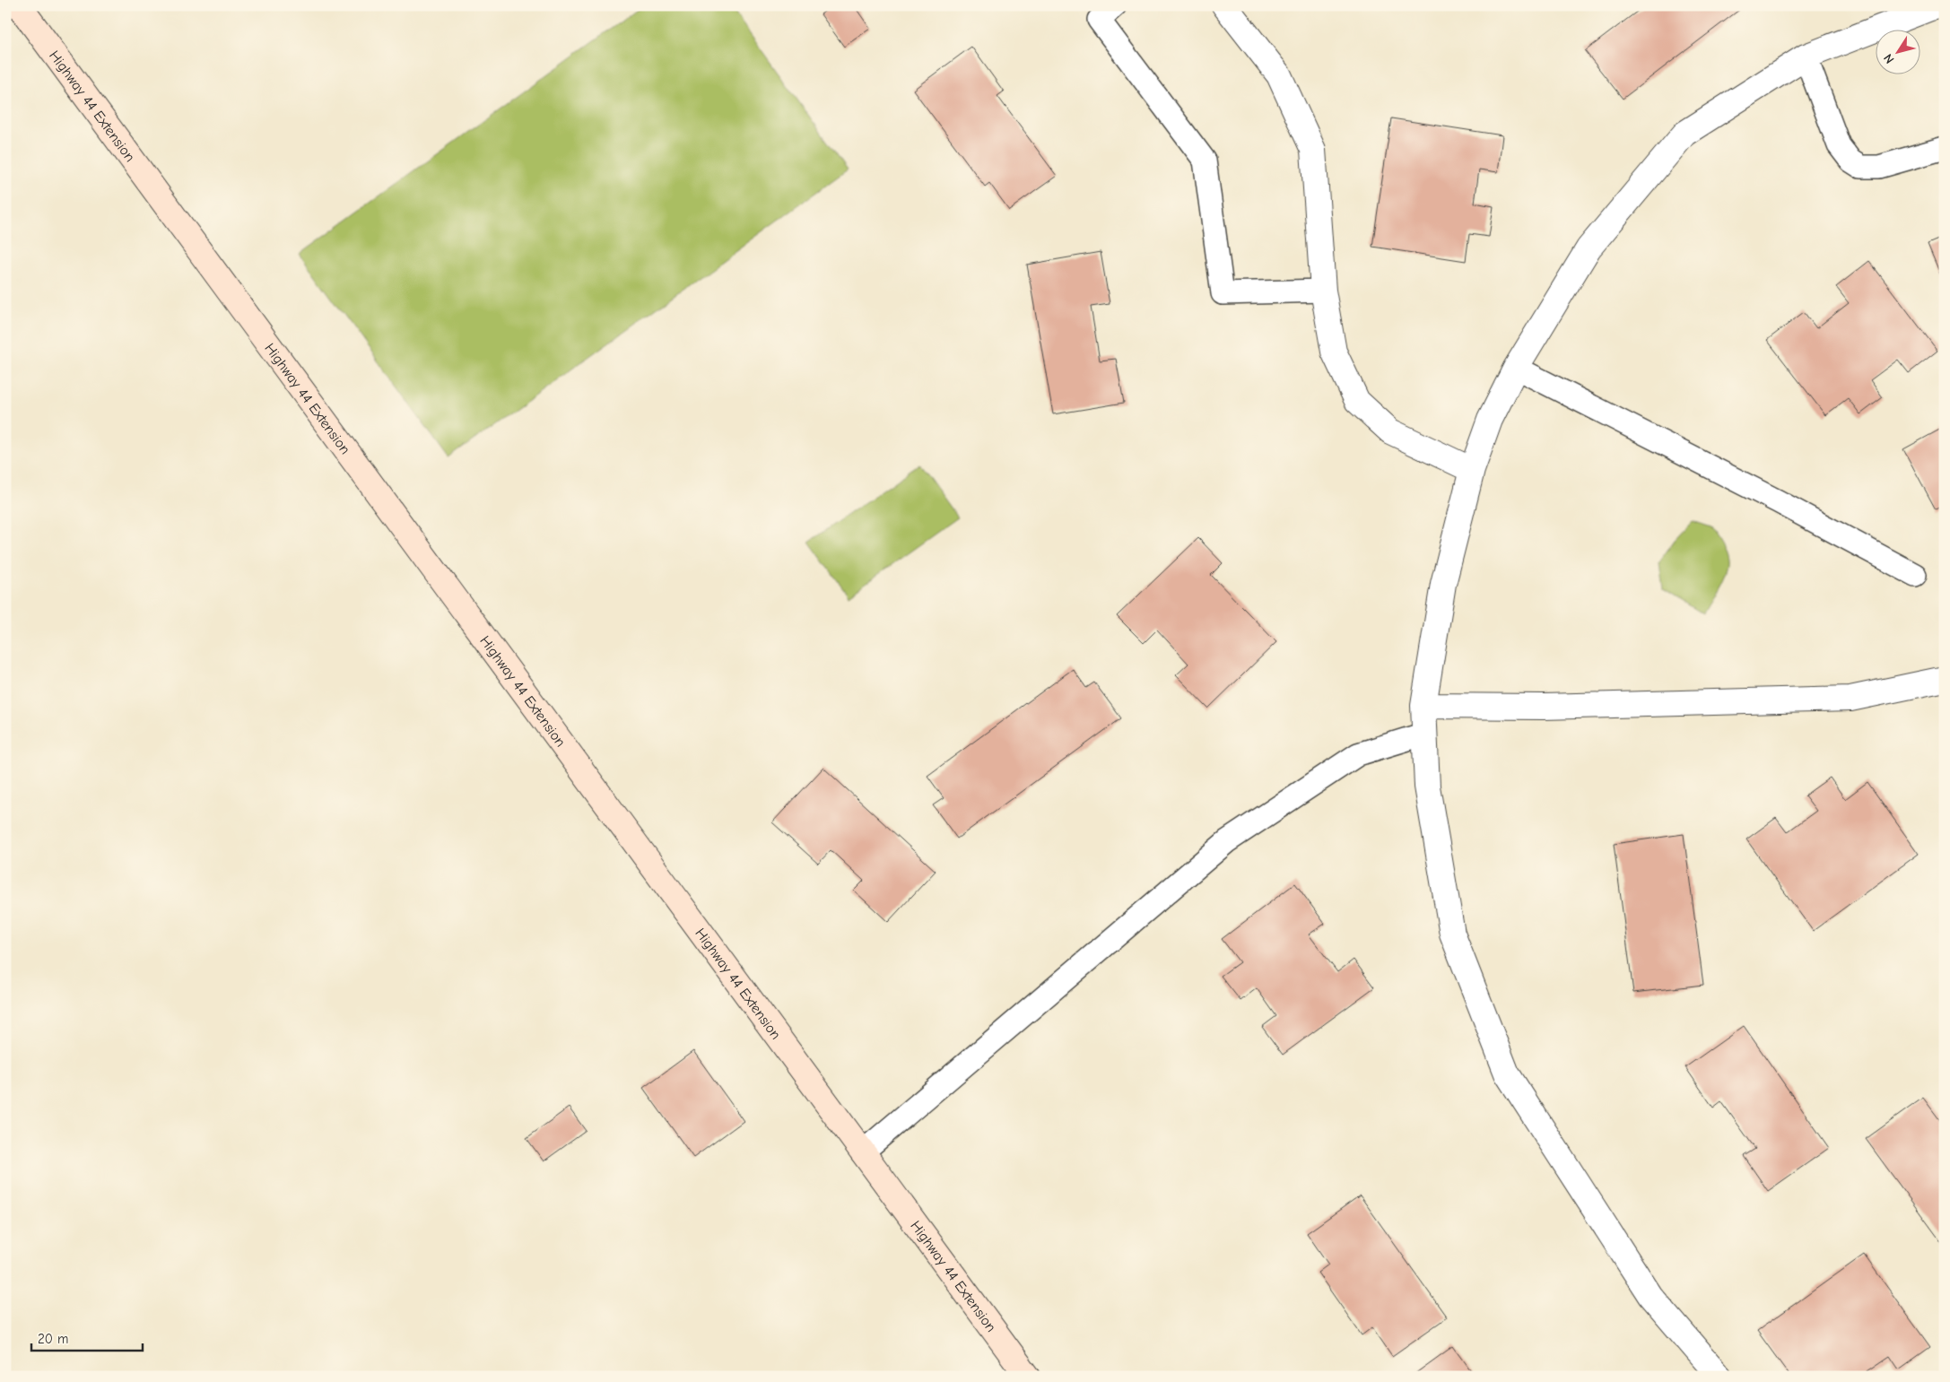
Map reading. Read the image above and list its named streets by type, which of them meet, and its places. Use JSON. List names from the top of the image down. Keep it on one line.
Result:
{"streets":{"main road":["Highway 44 Extension"]},"scale_bar":"20 m","north":"bottom left"}
